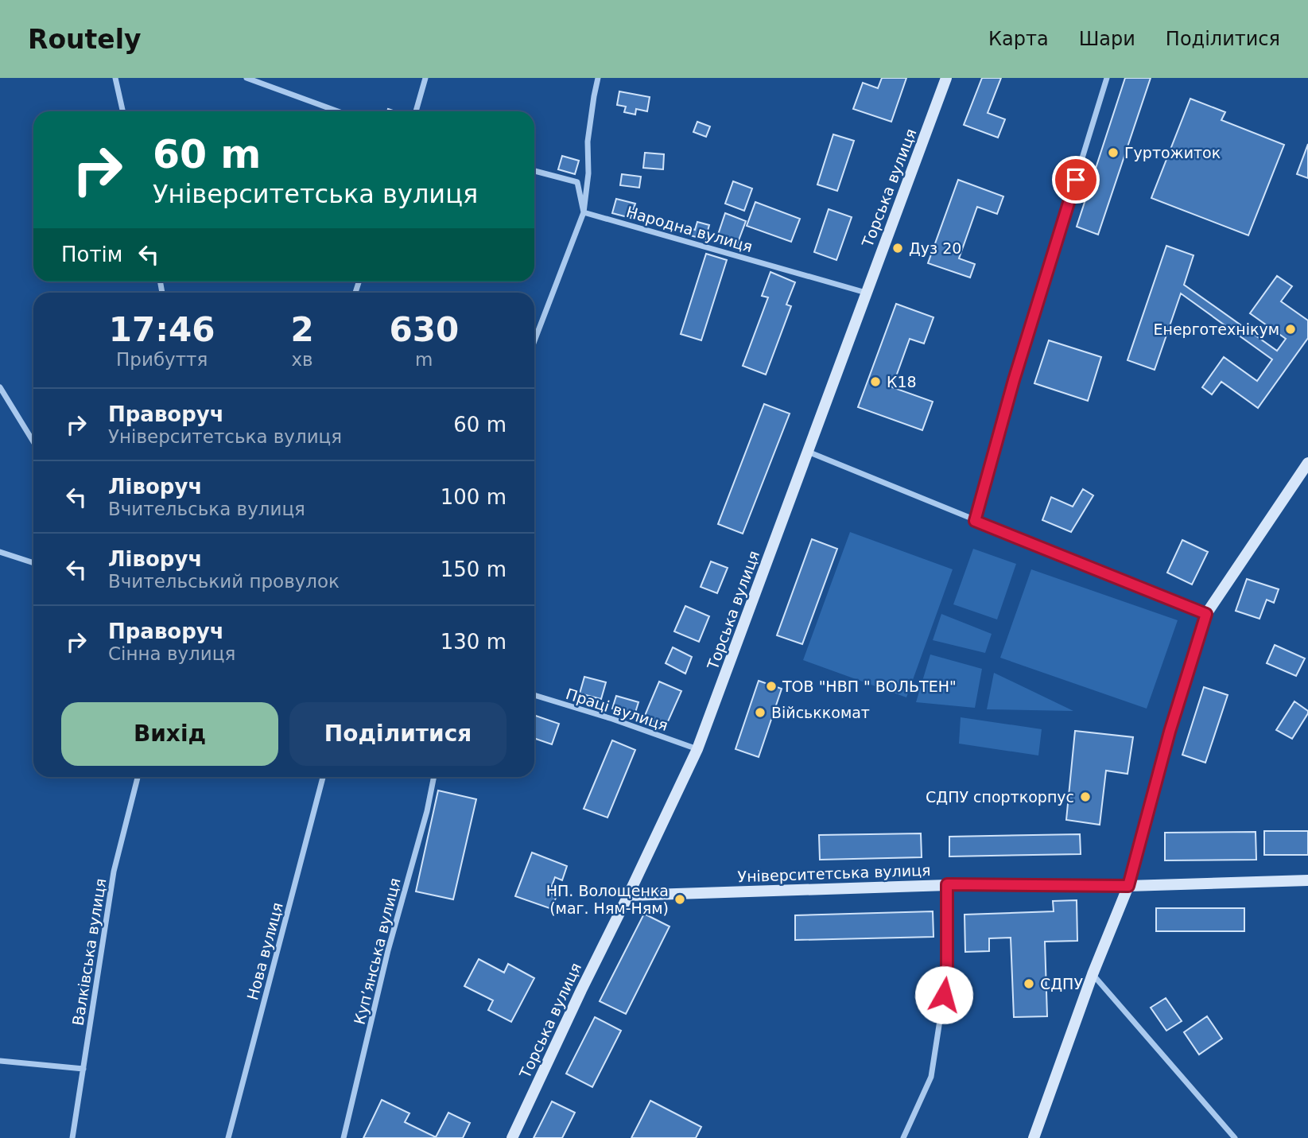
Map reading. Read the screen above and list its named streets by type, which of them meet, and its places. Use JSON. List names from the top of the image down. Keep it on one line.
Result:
{"streets":{"street":["Торська вулиця","Народна вулиця","Праці вулиця","Університетська вулиця","Нова вулиця","Куп’янська вулиця","Валківська вулиця"]},"crossings":[["Торська вулиця","Народна вулиця"],["Торська вулиця","Праці вулиця"],["Торська вулиця","Університетська вулиця"]],"places":["Гуртожиток","Дуз 20","Енерготехнікум","К18","ТОВ \"НВП \" ВОЛЬТЕН\"","Військкомат","СДПУ спорткорпус","НП. Волощенка (маг. Ням-Ням)","СДПУ"],"page":{"header":"Routely","nav":["Карта","Шари","Поділитися"],"turn":["60 m","Університетська вулиця"],"then":"Потім","eta":["17:46","Прибуття","2","хв","630","m"],"list":[{"name":"Праворуч","note":"Університетська вулиця","value":"60 m"},{"name":"Ліворуч","note":"Вчительська вулиця","value":"100 m"},{"name":"Ліворуч","note":"Вчительський провулок","value":"150 m"},{"name":"Праворуч","note":"Сінна вулиця","value":"130 m"}],"buttons":["Вихід","Поділитися"]}}
